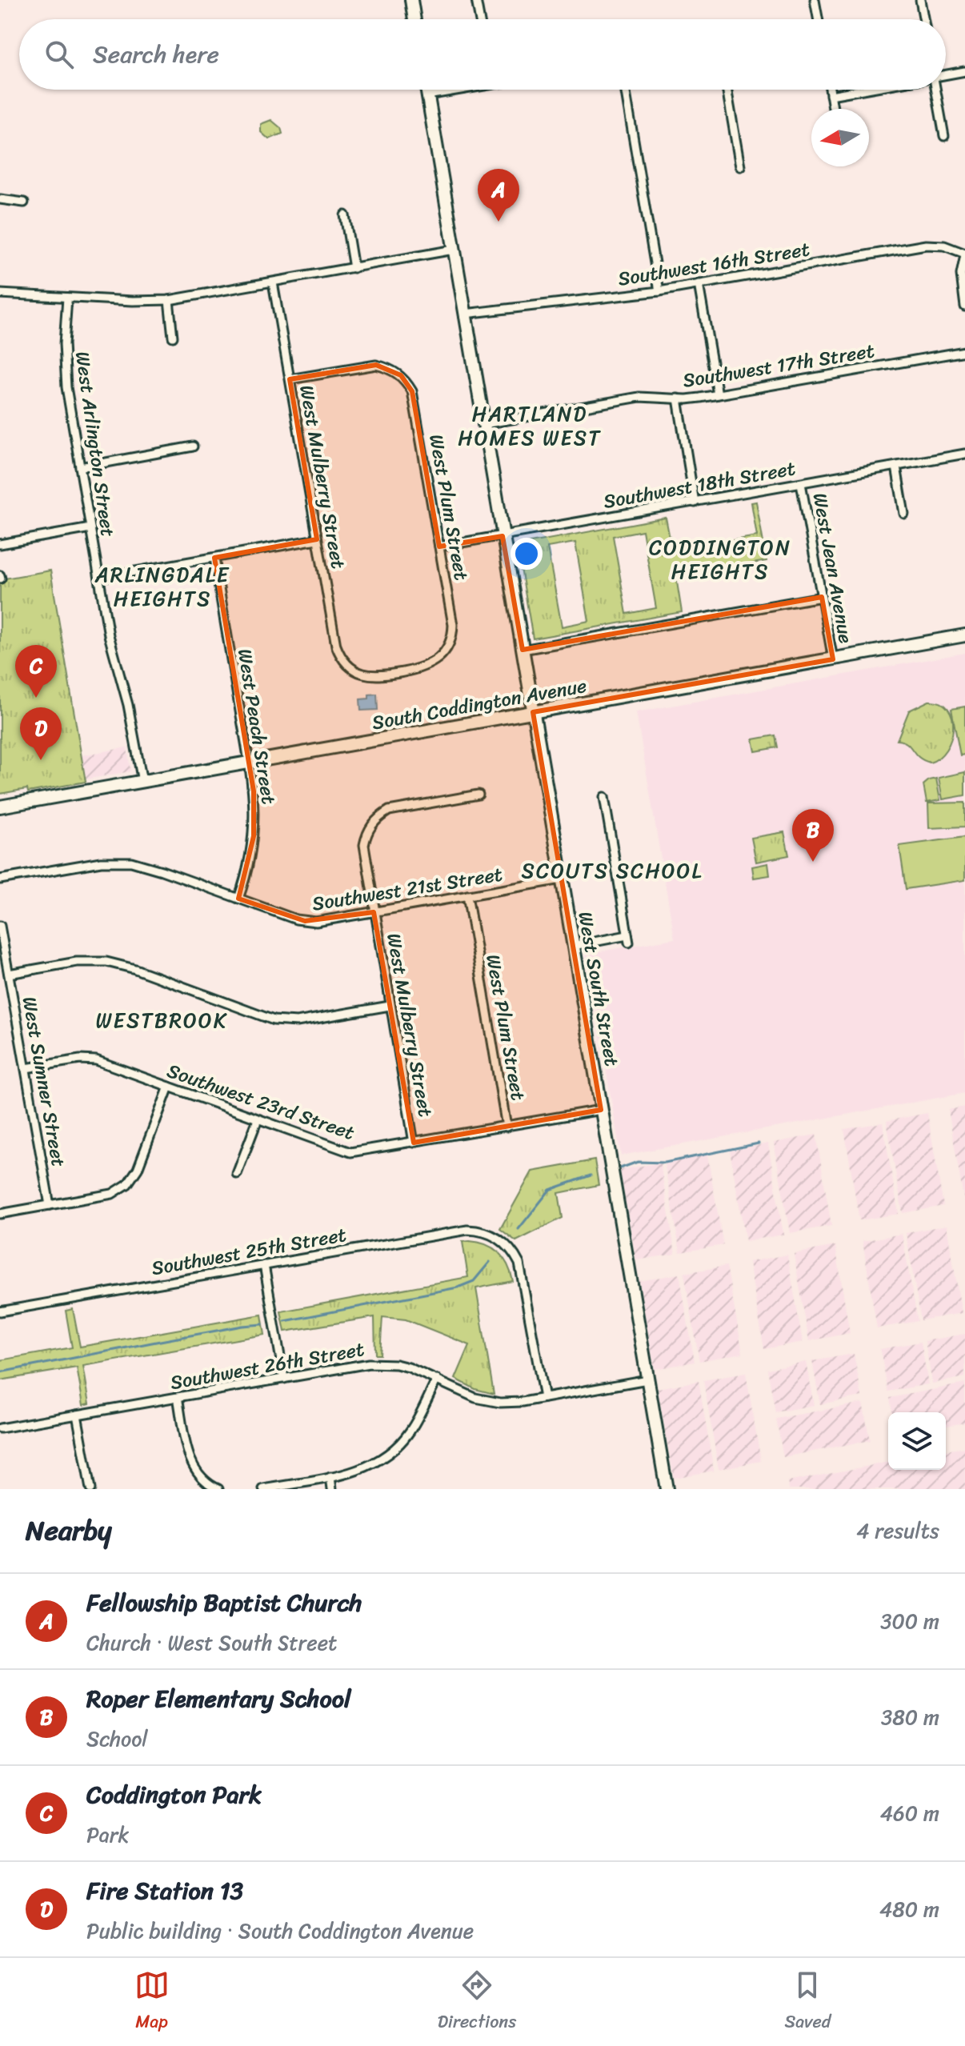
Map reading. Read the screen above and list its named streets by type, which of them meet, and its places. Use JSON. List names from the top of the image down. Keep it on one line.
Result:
{"streets":{"street":["Southwest 16th Street","Southwest 17th Street","West Arlington Street","West Mulberry Street","Southwest 18th Street","West Plum Street","West Jean Avenue","South Coddington Avenue","West Peach Street","Southwest 21st Street","West South Street","West Sumner Street","Southwest 23rd Street","Southwest 25th Street","Southwest 26th Street"]},"crossings":[["Southwest 16th Street","West South Street"],["Southwest 17th Street","West South Street"],["West Arlington Street","South Coddington Avenue"],["West Mulberry Street","West Plum Street"],["West Mulberry Street","Southwest 21st Street"],["West Mulberry Street","Southwest 23rd Street"],["Southwest 18th Street","West Plum Street"],["Southwest 18th Street","West Jean Avenue"],["Southwest 18th Street","West South Street"],["West Plum Street","Southwest 21st Street"],["West Plum Street","Southwest 23rd Street"],["West Jean Avenue","South Coddington Avenue"],["South Coddington Avenue","West Peach Street"],["South Coddington Avenue","West South Street"],["West Peach Street","Southwest 21st Street"],["Southwest 21st Street","West South Street"],["West South Street","Southwest 23rd Street"],["West South Street","Southwest 26th Street"],["West Sumner Street","Southwest 23rd Street"],["Southwest 25th Street","Southwest 26th Street"]],"districts":["HARTLAND HOMES WEST","CODDINGTON HEIGHTS","ARLINGDALE HEIGHTS","SCOUTS SCHOOL","WESTBROOK"],"north":"left","page":{"search":"Search here","pins":["A","C","D","B"],"heading":["Nearby","4 results"],"list":[{"mark":"A","name":"Fellowship Baptist Church","note":"Church · West South Street","value":"300 m"},{"mark":"B","name":"Roper Elementary School","note":"School","value":"380 m"},{"mark":"C","name":"Coddington Park","note":"Park","value":"460 m"},{"mark":"D","name":"Fire Station 13","note":"Public building · South Coddington Avenue","value":"480 m"}],"nav":["Map","Directions","Saved"]}}
